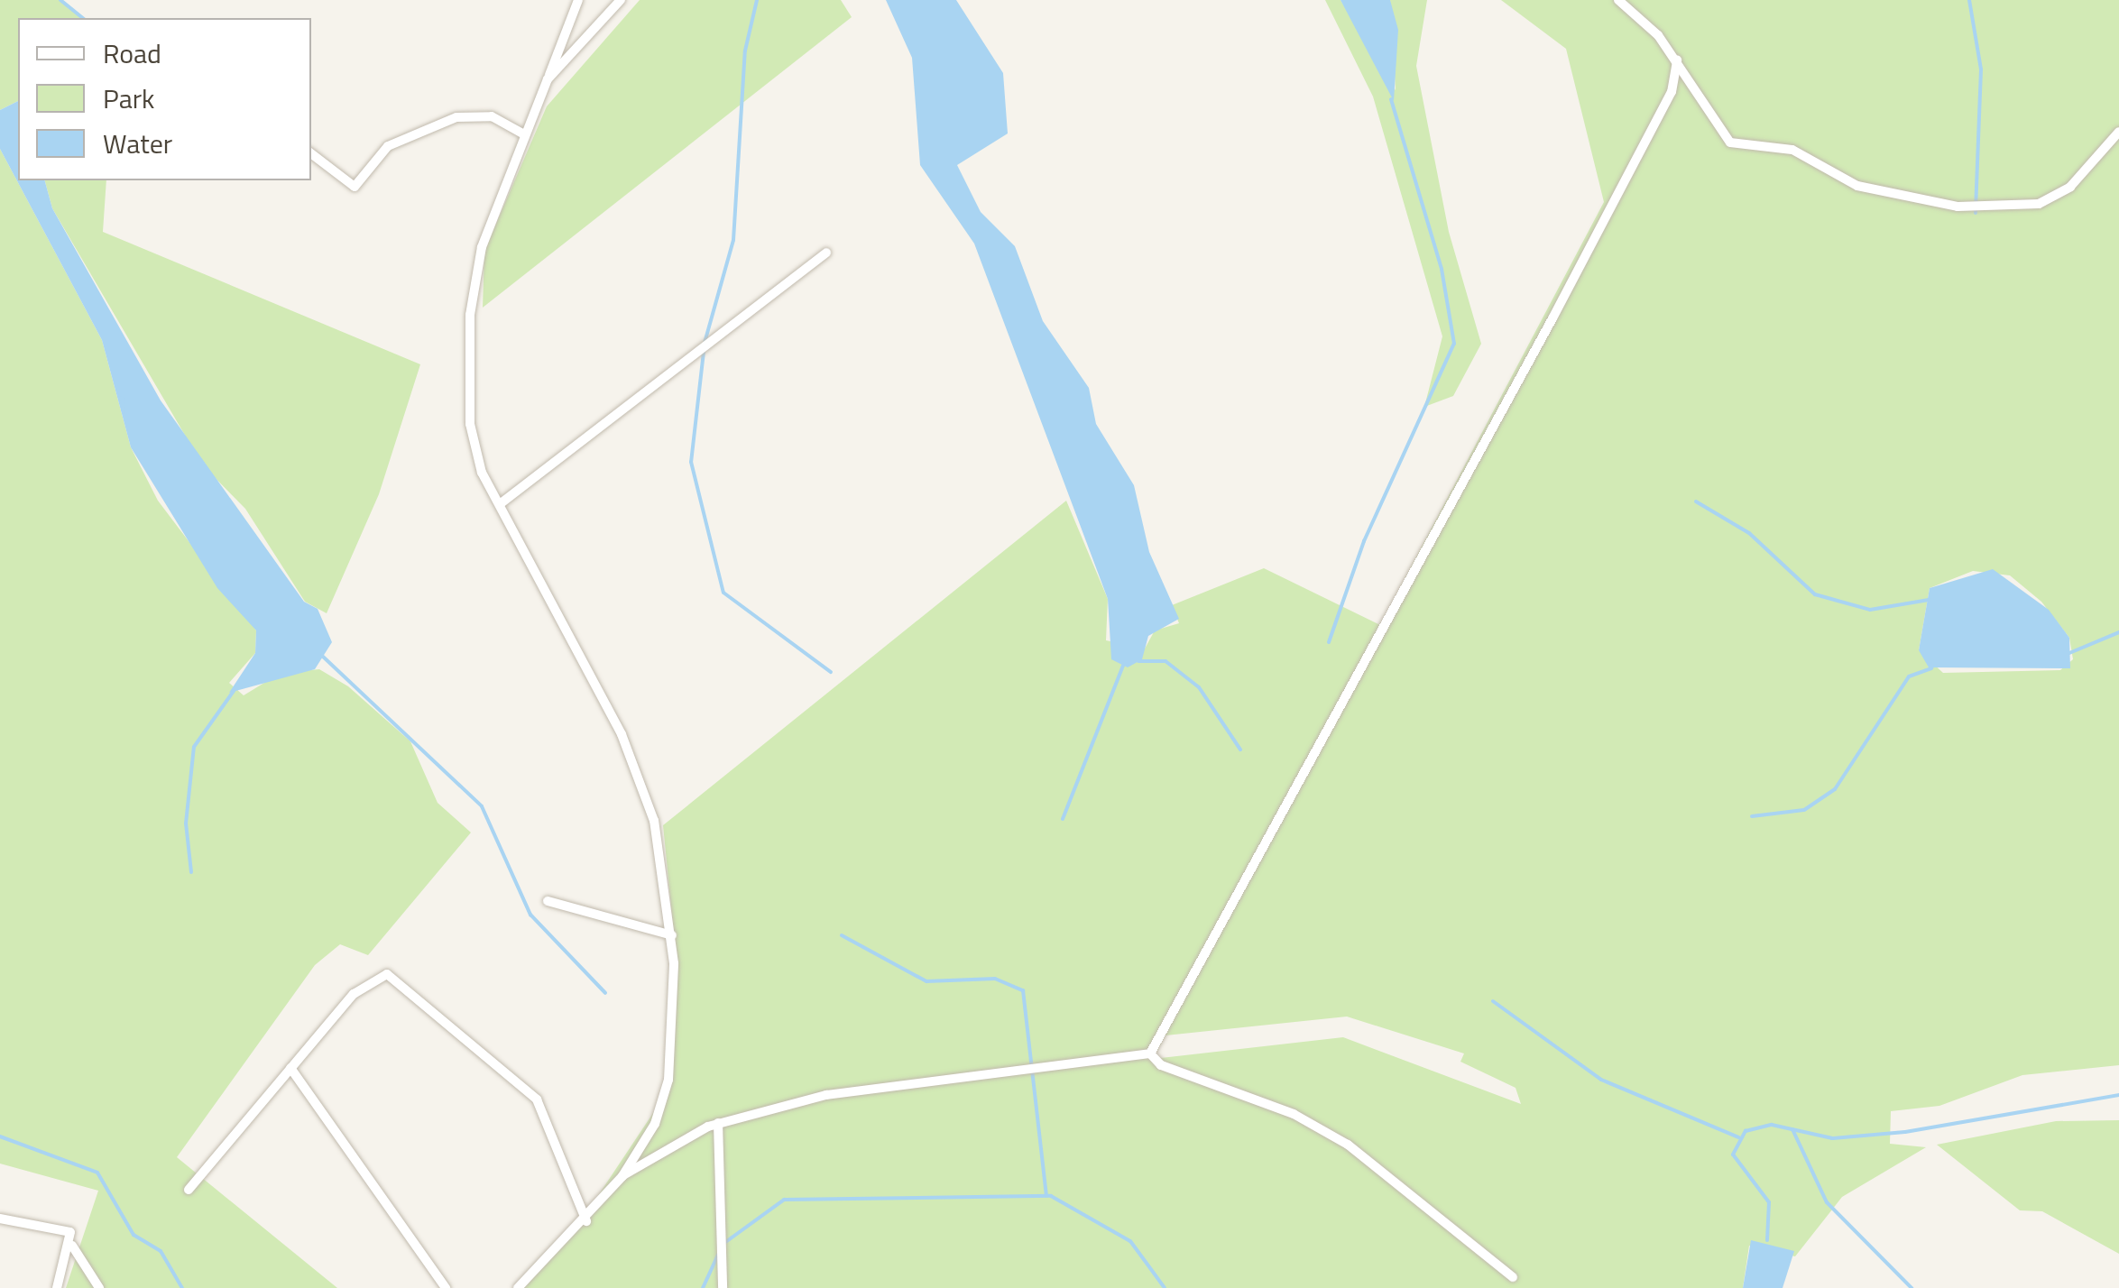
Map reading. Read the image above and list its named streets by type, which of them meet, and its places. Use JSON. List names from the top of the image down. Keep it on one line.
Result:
{"legend":["Road","Park","Water"]}
